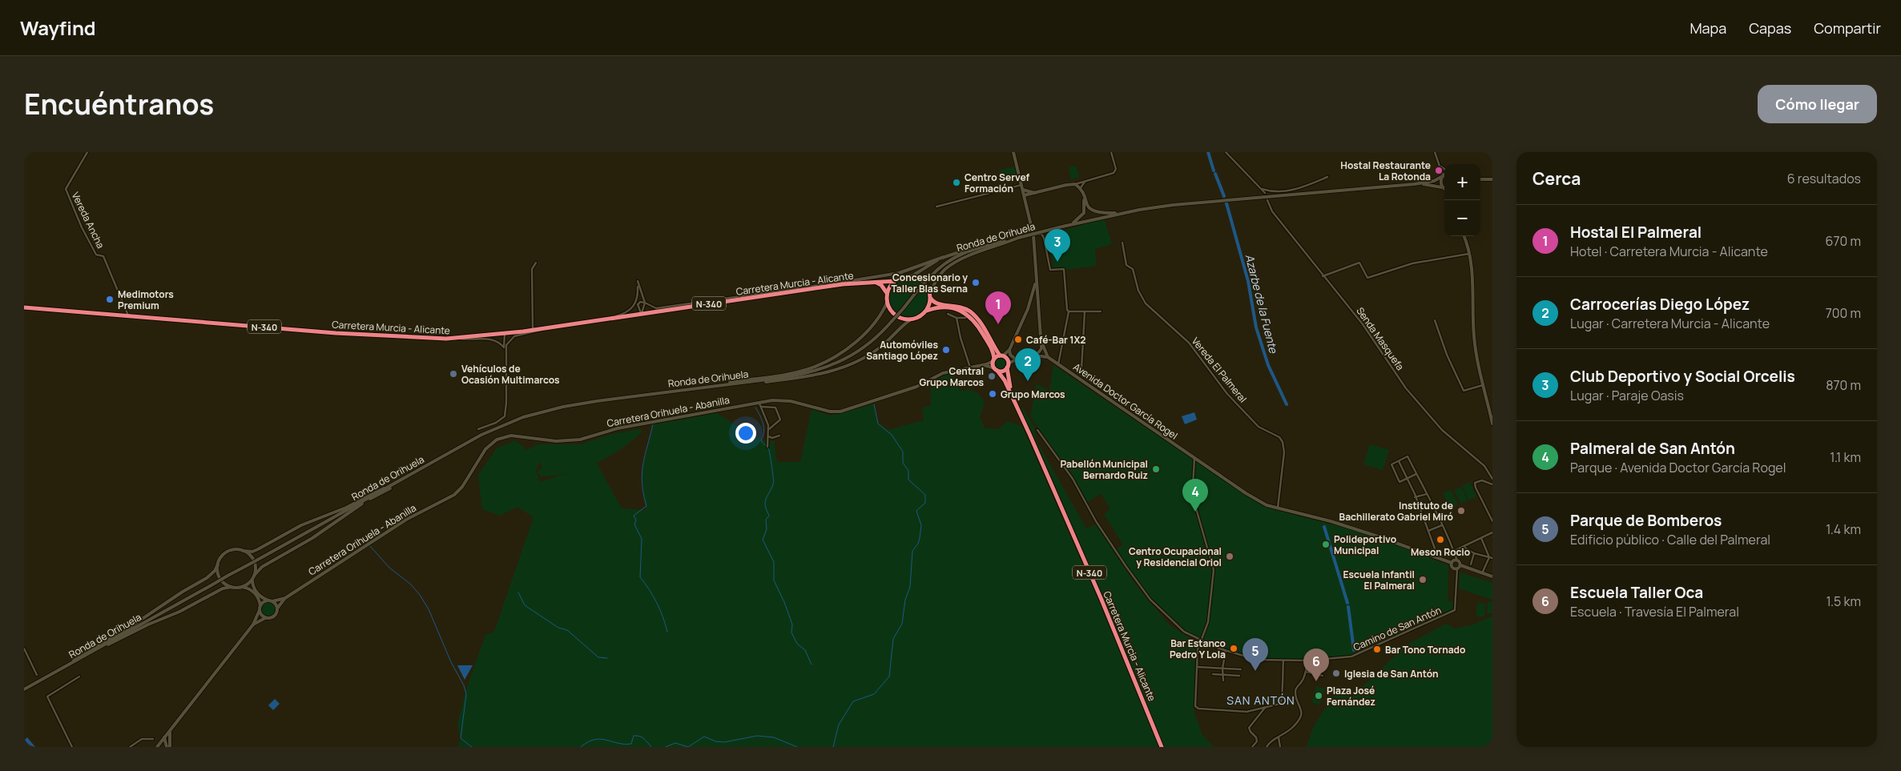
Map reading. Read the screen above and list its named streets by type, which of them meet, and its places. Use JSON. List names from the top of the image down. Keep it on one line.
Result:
{"streets":{"highway":["Carretera Murcia - Alicante","N-340"],"main road":["Ronda de Orihuela","Avenida Doctor García Rogel","Carretera Orihuela - Abanilla"],"street":["Vereda Ancha","Senda Masquefa","Vereda El Palmeral","Camino de San Antón"]},"crossings":[["Vereda Ancha","Carretera Murcia - Alicante"],["Carretera Murcia - Alicante","N-340"],["Carretera Murcia - Alicante","Avenida Doctor García Rogel"],["Carretera Murcia - Alicante","Carretera Orihuela - Abanilla"],["N-340","Avenida Doctor García Rogel"],["N-340","Carretera Orihuela - Abanilla"],["Vereda El Palmeral","Avenida Doctor García Rogel"],["Avenida Doctor García Rogel","Carretera Orihuela - Abanilla"],["Avenida Doctor García Rogel","Camino de San Antón"]],"districts":["SAN ANTÓN"],"water":["Azarbe de la Fuente"],"places":["Hostal Restaurante La Rotonda","Centro Servef Formación","Concesionario y Taller Blas Serna","Medimotors Premium","Café-Bar 1X2","Automóviles Santiago López","Vehículos de Ocasión Multimarcos","Central Grupo Marcos","Grupo Marcos","Pabellón Municipal Bernardo Ruiz","Instituto de Bachillerato Gabriel Miró","Meson Rocio","Polideportivo Municipal","Centro Ocupacional y Residencial Oriol","Escuela Infantil El Palmeral","Bar Estanco Pedro Y Lola","Bar Tono Tornado","Iglesia de San Antón","Plaza José Fernández"],"page":{"header":"Wayfind","nav":["Mapa","Capas","Compartir"],"title":"Encuéntranos","buttons":"Cómo llegar","heading":["Cerca","6 resultados"],"map_buttons":["+","−"],"list":[{"mark":"1","name":"Hostal El Palmeral","note":"Hotel · Carretera Murcia - Alicante","value":"670 m"},{"mark":"2","name":"Carrocerías Diego López","note":"Lugar · Carretera Murcia - Alicante","value":"700 m"},{"mark":"3","name":"Club Deportivo y Social Orcelis","note":"Lugar · Paraje Oasis","value":"870 m"},{"mark":"4","name":"Palmeral de San Antón","note":"Parque · Avenida Doctor García Rogel","value":"1.1 km"},{"mark":"5","name":"Parque de Bomberos","note":"Edificio público · Calle del Palmeral","value":"1.4 km"},{"mark":"6","name":"Escuela Taller Oca","note":"Escuela · Travesía El Palmeral","value":"1.5 km"}],"pins":["3","1","2","4","5","6"]}}
